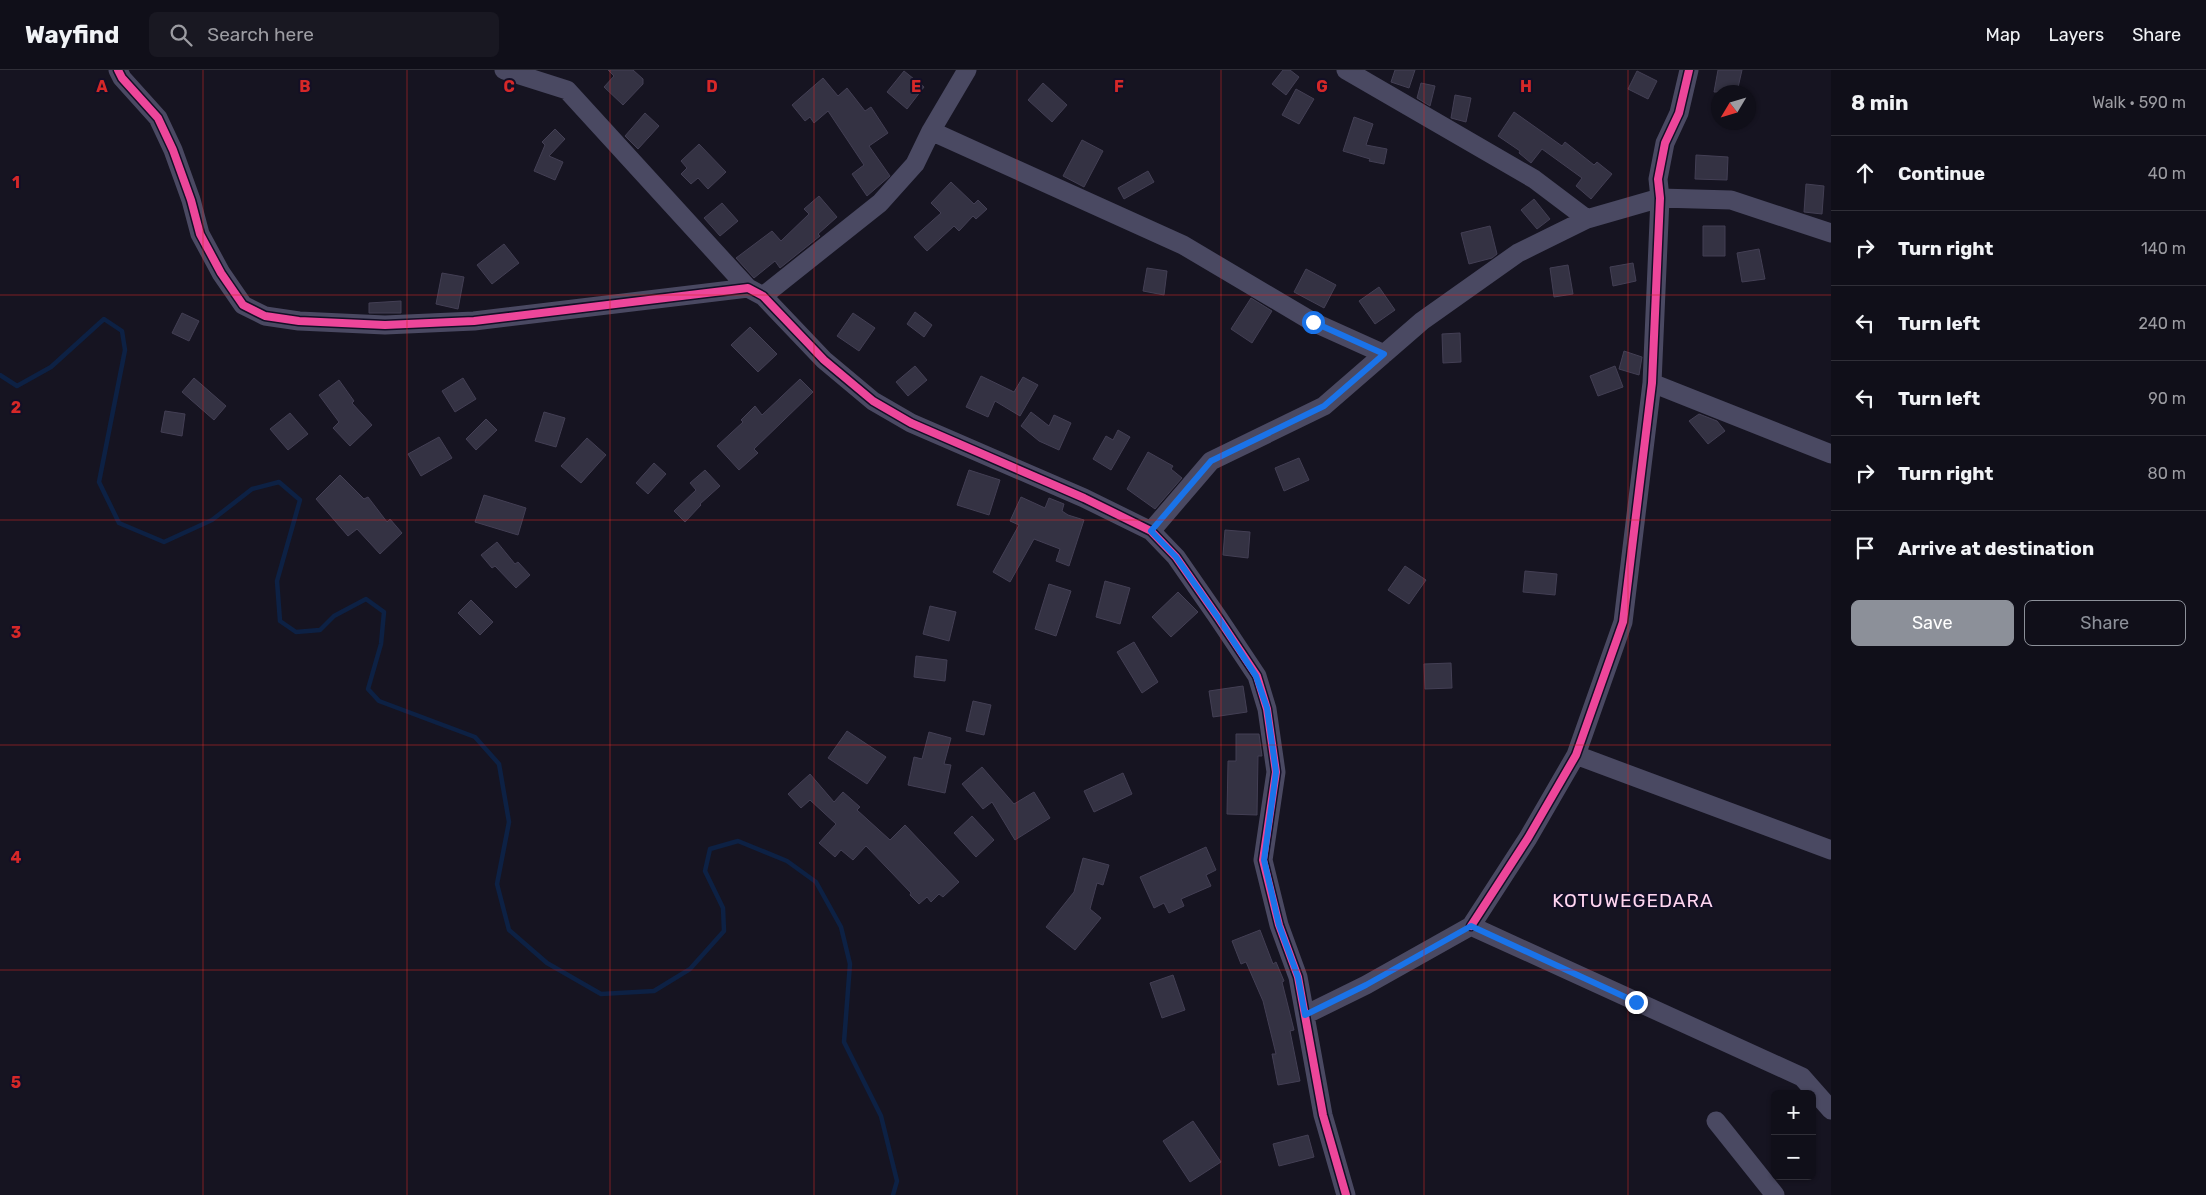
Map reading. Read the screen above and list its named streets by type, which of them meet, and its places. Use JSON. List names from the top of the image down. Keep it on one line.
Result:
{"districts":["KOTUWEGEDARA"],"north":"bottom left","page":{"header":"Wayfind","search":"Search here","nav":["Map","Layers","Share"],"heading":["8 min","Walk · 590 m"],"list":[["Continue","40 m"],["Turn right","140 m"],["Turn left","240 m"],["Turn left","90 m"],["Turn right","80 m"],"Arrive at destination"],"buttons":["Save","Share"],"map_buttons":["+","−"]},"grid":{"columns":["A","B","C","D","E","F","G","H"],"rows":["1","2","3","4","5"]}}
